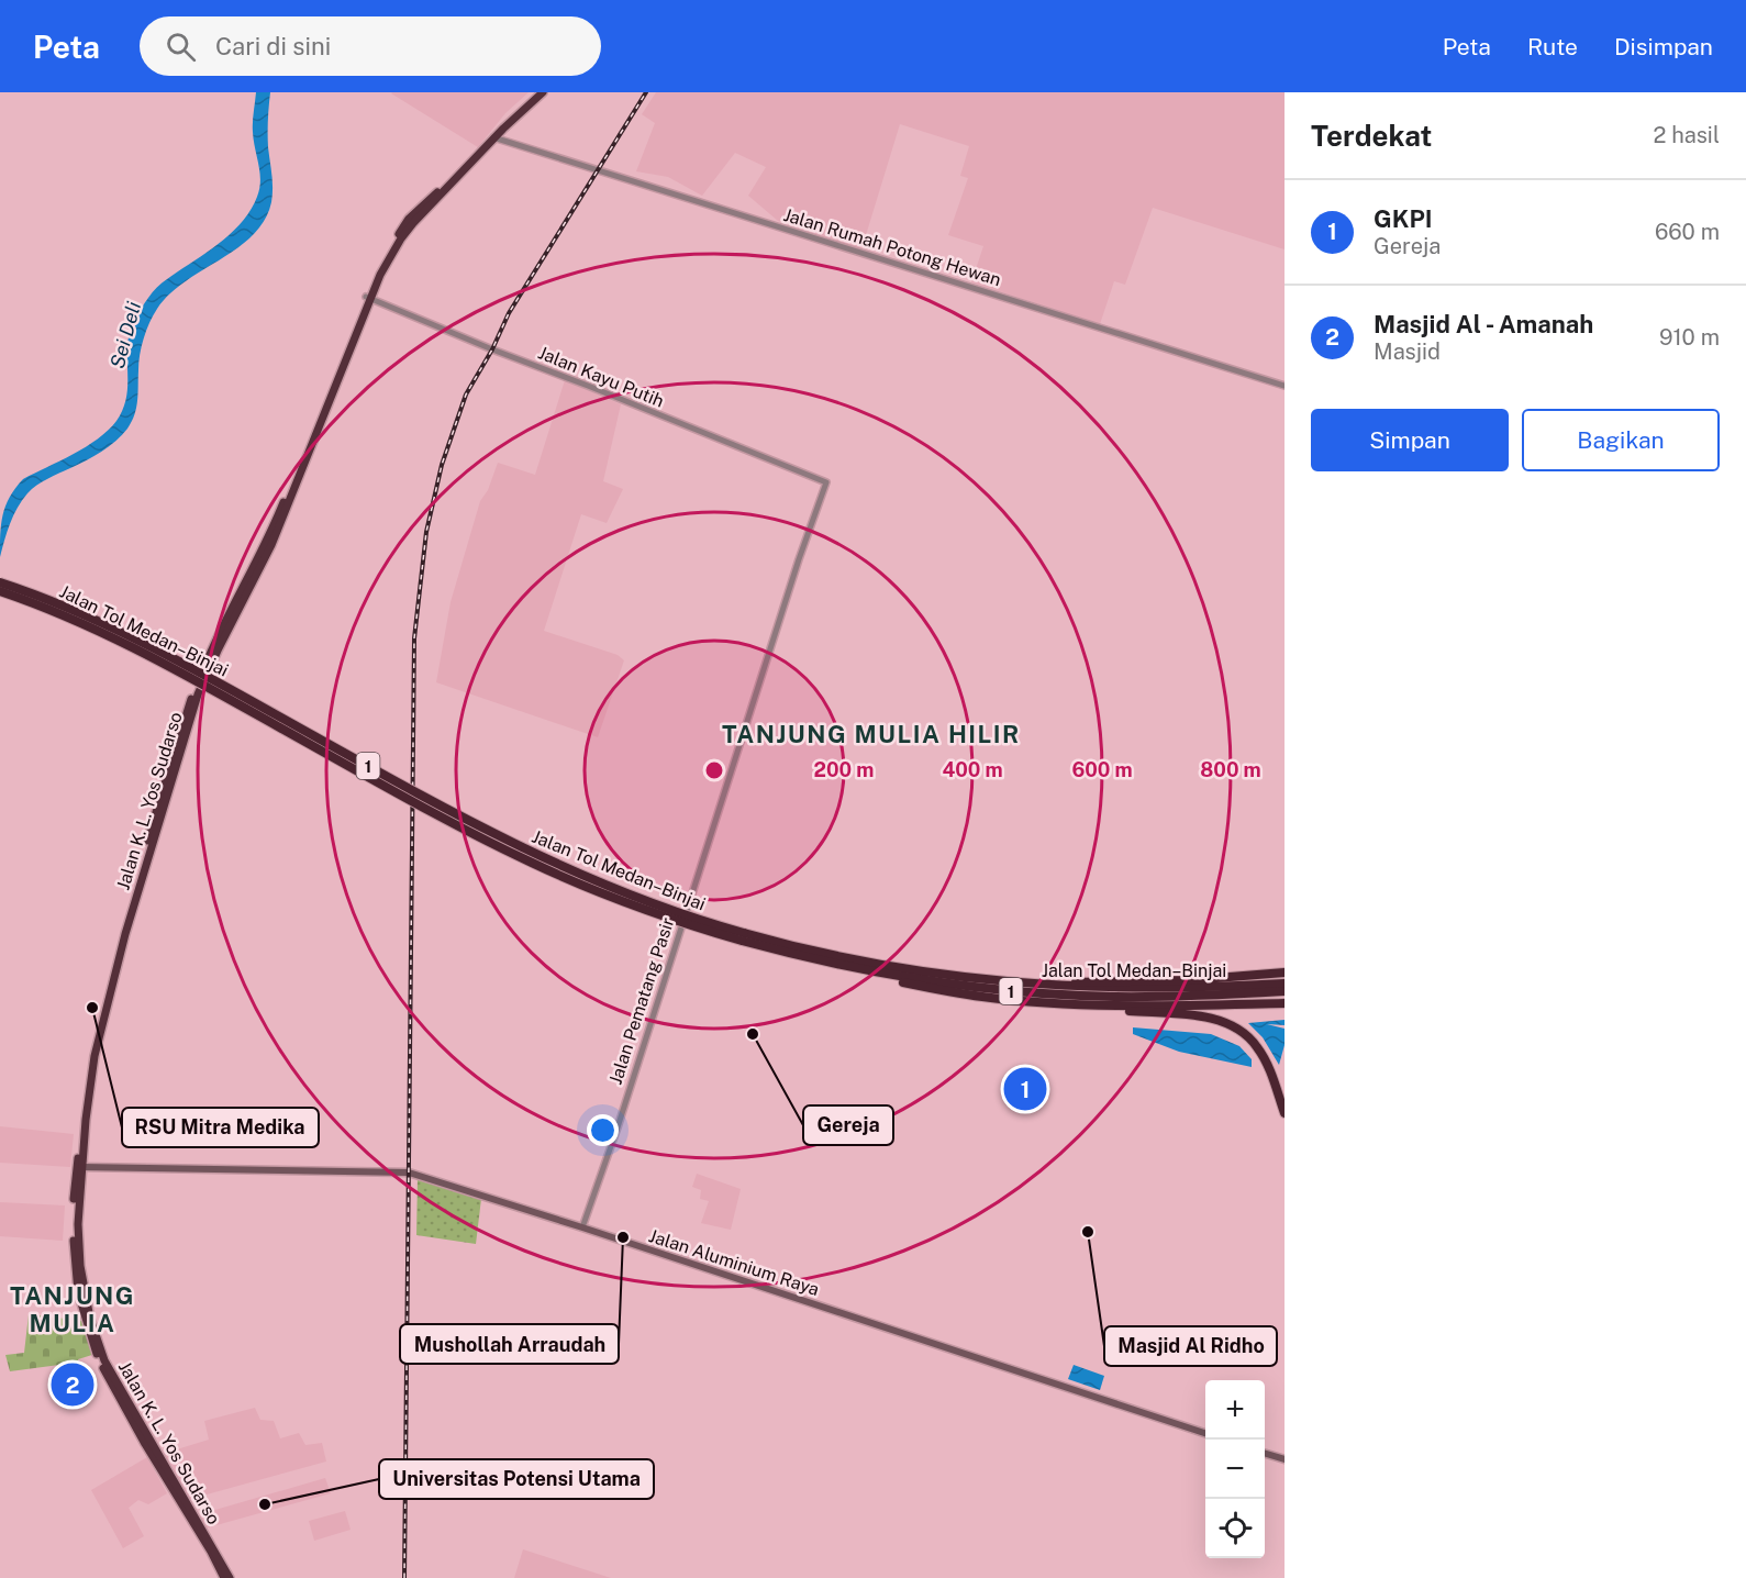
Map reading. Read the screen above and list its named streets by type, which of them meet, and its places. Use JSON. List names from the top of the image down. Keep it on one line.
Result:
{"streets":{"highway":["Jalan Tol Medan–Binjai","1","Jalan K. L. Yos Sudarso"],"main road":["Jalan Aluminium Raya"],"street":["Jalan Rumah Potong Hewan","Jalan Kayu Putih","Jalan Pematang Pasir"]},"crossings":[["Jalan Rumah Potong Hewan","Jalan K. L. Yos Sudarso"],["Jalan Kayu Putih","Jalan K. L. Yos Sudarso"],["Jalan Kayu Putih","Jalan Pematang Pasir"],["Jalan K. L. Yos Sudarso","Jalan Aluminium Raya"],["Jalan Pematang Pasir","Jalan Aluminium Raya"]],"districts":["TANJUNG MULIA HILIR","TANJUNG MULIA"],"water":["Sei Deli"],"places":["RSU Mitra Medika","Gereja","Masjid Al Ridho","Mushollah Arraudah","Universitas Potensi Utama"],"page":{"header":"Peta","search":"Cari di sini","nav":["Peta","Rute","Disimpan"],"heading":["Terdekat","2 hasil"],"list":[{"mark":"1","name":"GKPI","note":"Gereja","value":"660 m"},{"mark":"2","name":"Masjid Al - Amanah","note":"Masjid","value":"910 m"}],"buttons":["Simpan","Bagikan"],"pins":["1","2"],"map_buttons":["+","−"]},"rings":["200 m","400 m","600 m","800 m"]}
